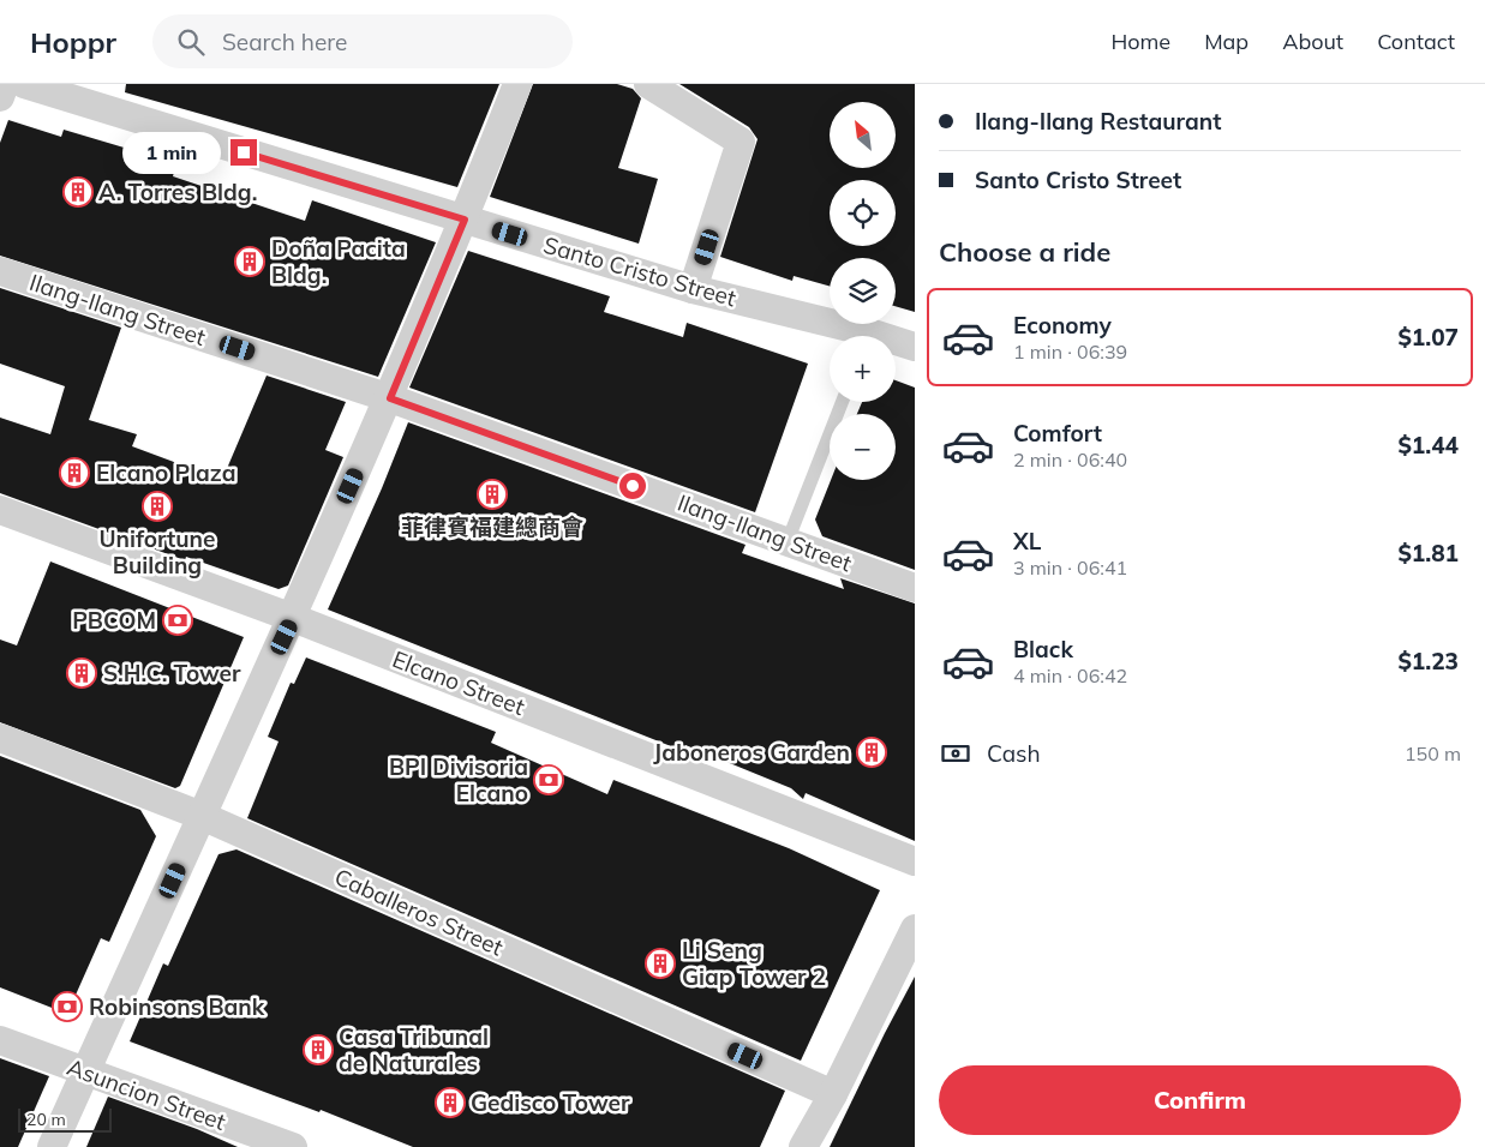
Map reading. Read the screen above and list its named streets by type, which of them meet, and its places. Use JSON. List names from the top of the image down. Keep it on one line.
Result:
{"streets":{"street":["Santo Cristo Street","Ilang-Ilang Street","Elcano Street","Caballeros Street","Asuncion Street"]},"places":{"building":["A. Torres Bldg.","Doña Pacita Bldg.","Elcano Plaza","菲律賓福建總商會","Unifortune Building","S.H.C. Tower","Jaboneros Garden","Li Seng Giap Tower 2","Casa Tribunal de Naturales","Gedisco Tower"],"bank":["PBCOM","BPI Divisoria Elcano","Robinsons Bank"]},"scale_bar":"20 m","north":"top left","page":{"header":"Hoppr","search":"Search here","nav":["Home","Map","About","Contact"],"banner":["Ilang-Ilang Restaurant","Santo Cristo Street"],"map_buttons":["+","−"],"bubble":"1 min","heading":"Choose a ride","list":[{"name":"Economy","note":"1 min · 06:39","value":"$1.07"},{"name":"Comfort","note":"2 min · 06:40","value":"$1.44"},{"name":"XL","note":"3 min · 06:41","value":"$1.81"},{"name":"Black","note":"4 min · 06:42","value":"$1.23"}],"pay":["Cash","150 m"],"buttons":"Confirm","scale":"20 m"}}
